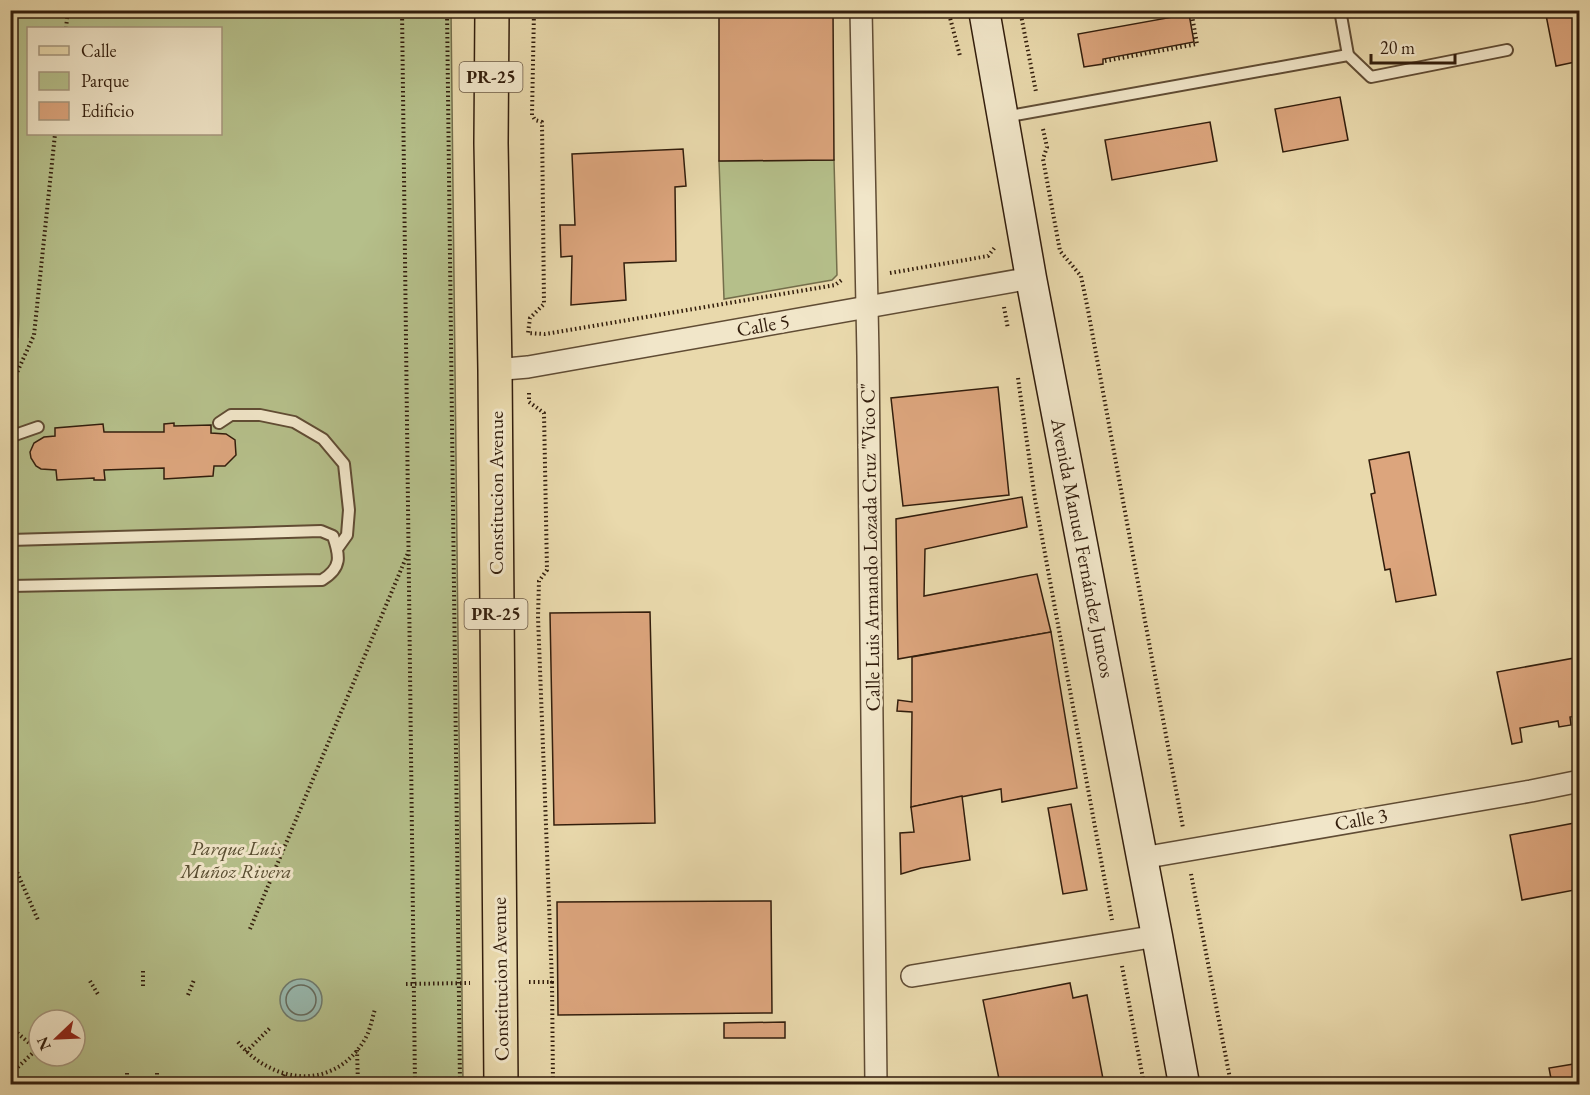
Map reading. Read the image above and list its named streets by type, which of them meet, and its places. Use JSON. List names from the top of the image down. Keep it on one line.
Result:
{"streets":{"main road":["PR-25","Constitucion Avenue","Avenida Manuel Fernández Juncos"],"street":["Calle 5","Calle Luis Armando Lozada Cruz \"Vico C\"","Calle 3"]},"crossings":[["Calle 5","Constitucion Avenue"],["Calle 5","Calle Luis Armando Lozada Cruz \"Vico C\""],["Calle 5","Avenida Manuel Fernández Juncos"],["Avenida Manuel Fernández Juncos","Calle 3"]],"parks":["Parque Luis Muñoz Rivera"],"legend":["Calle","Parque","Edificio"],"scale_bar":"20 m","north":"bottom left"}
